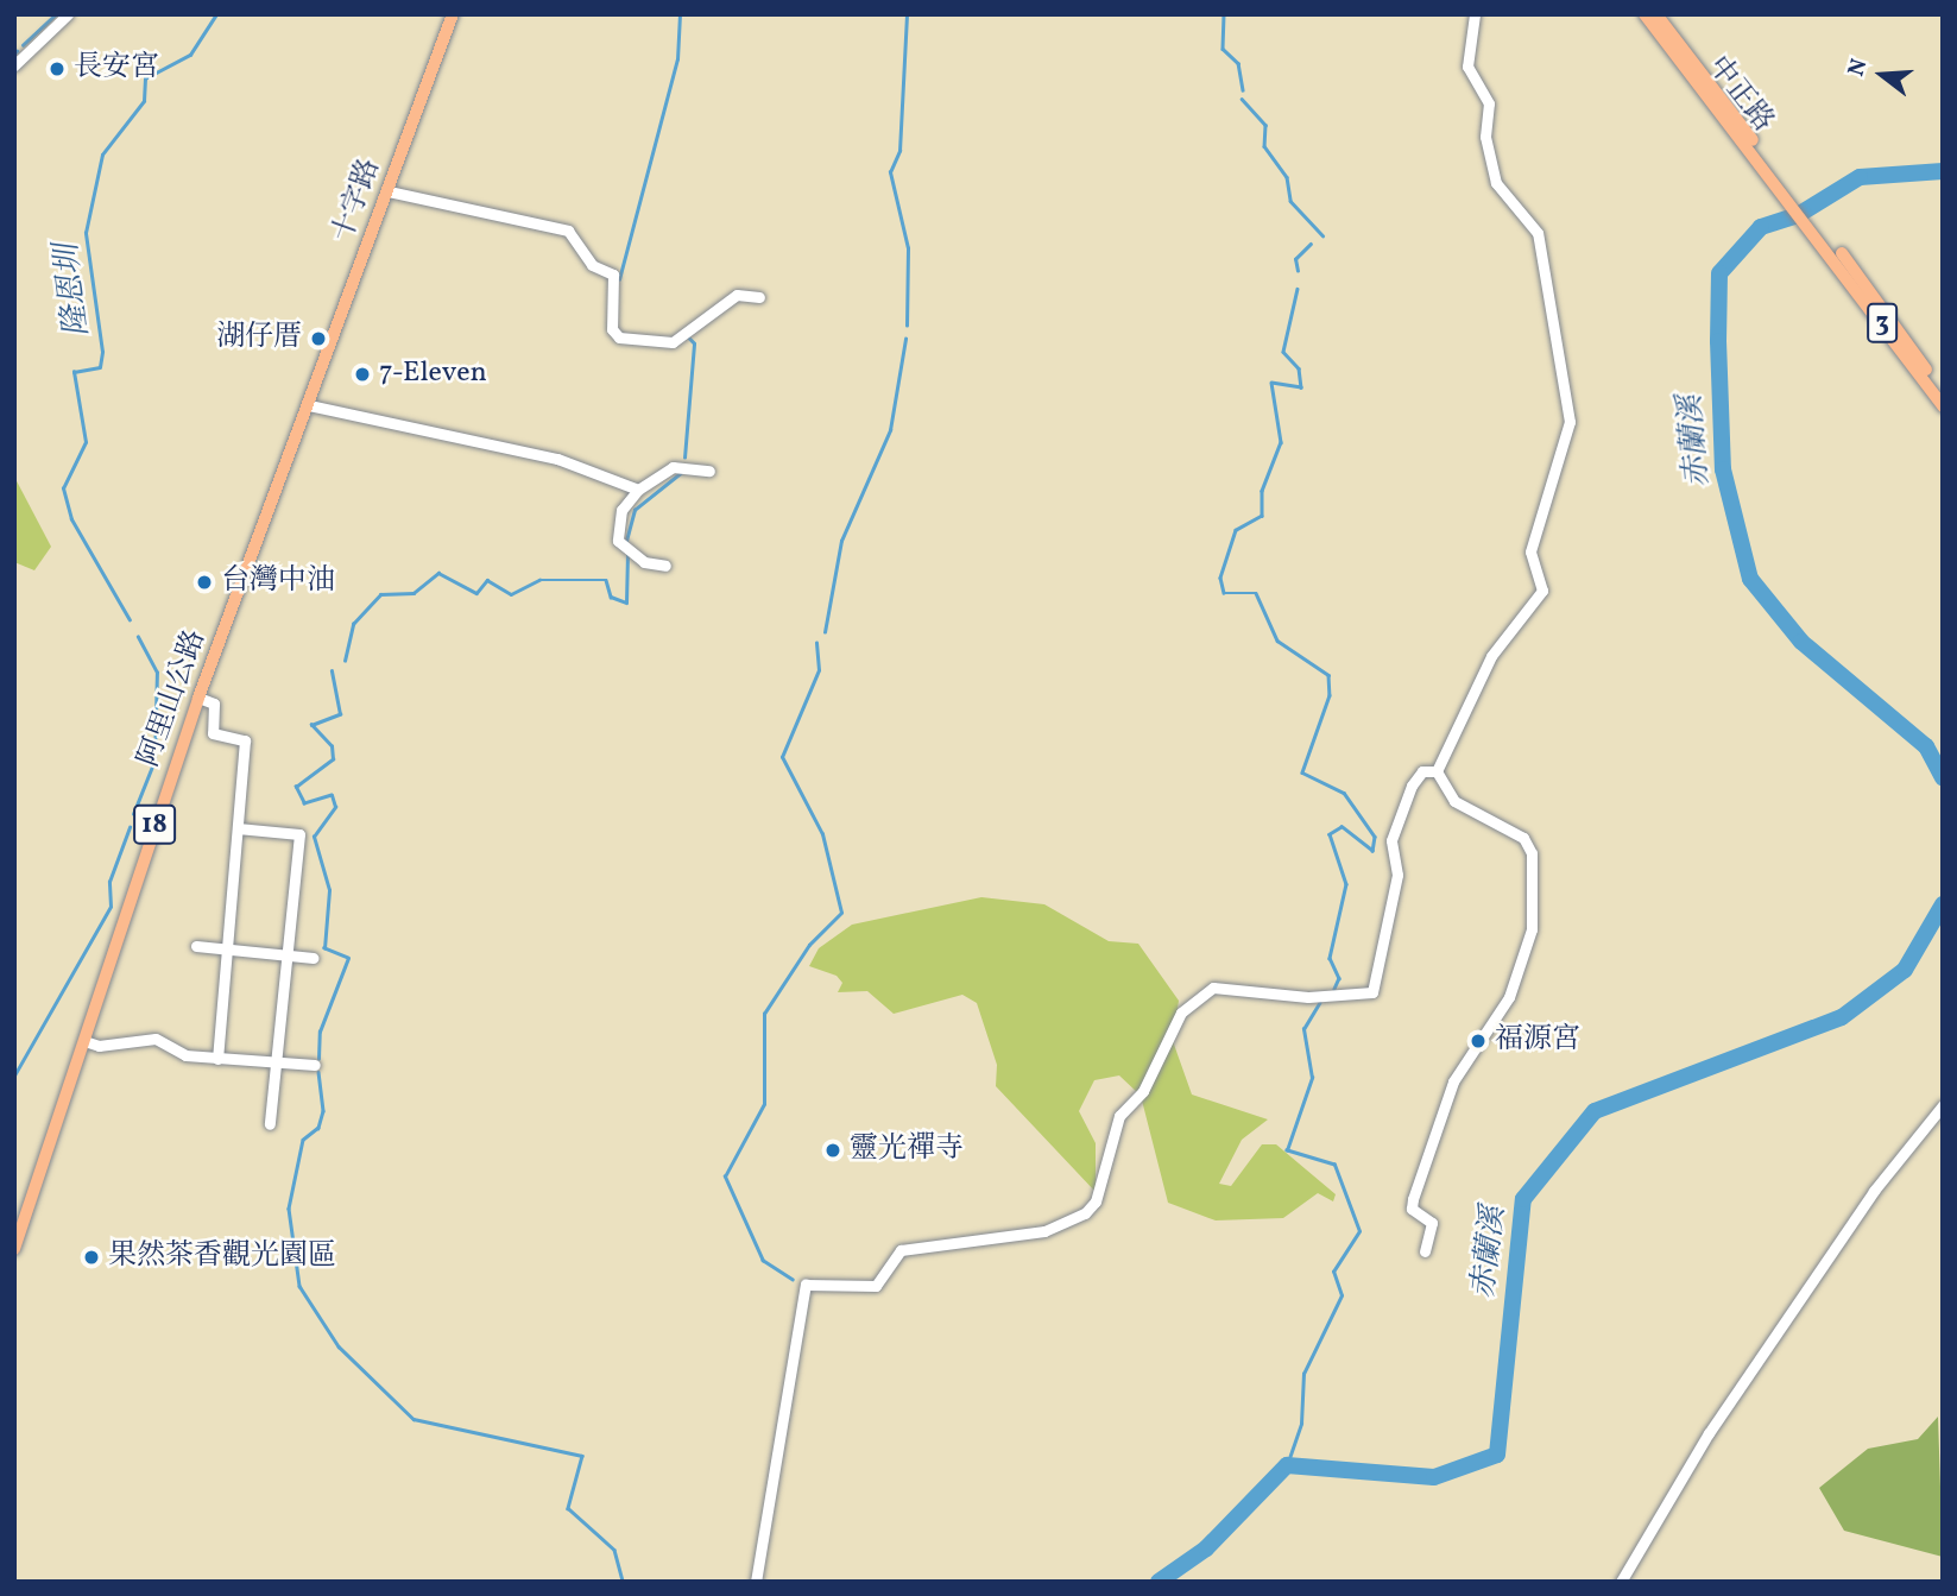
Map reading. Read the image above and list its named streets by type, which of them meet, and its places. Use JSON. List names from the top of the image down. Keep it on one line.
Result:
{"streets":{"main road":["中正路","十字路","3","阿里山公路","18"]},"crossings":[["中正路","3"],["十字路","阿里山公路"]],"water":["隆恩圳","赤蘭溪"],"places":["長安宮","湖仔厝","7-Eleven","台灣中油","福源宮","靈光禪寺","果然茶香觀光園區"],"north":"left"}
